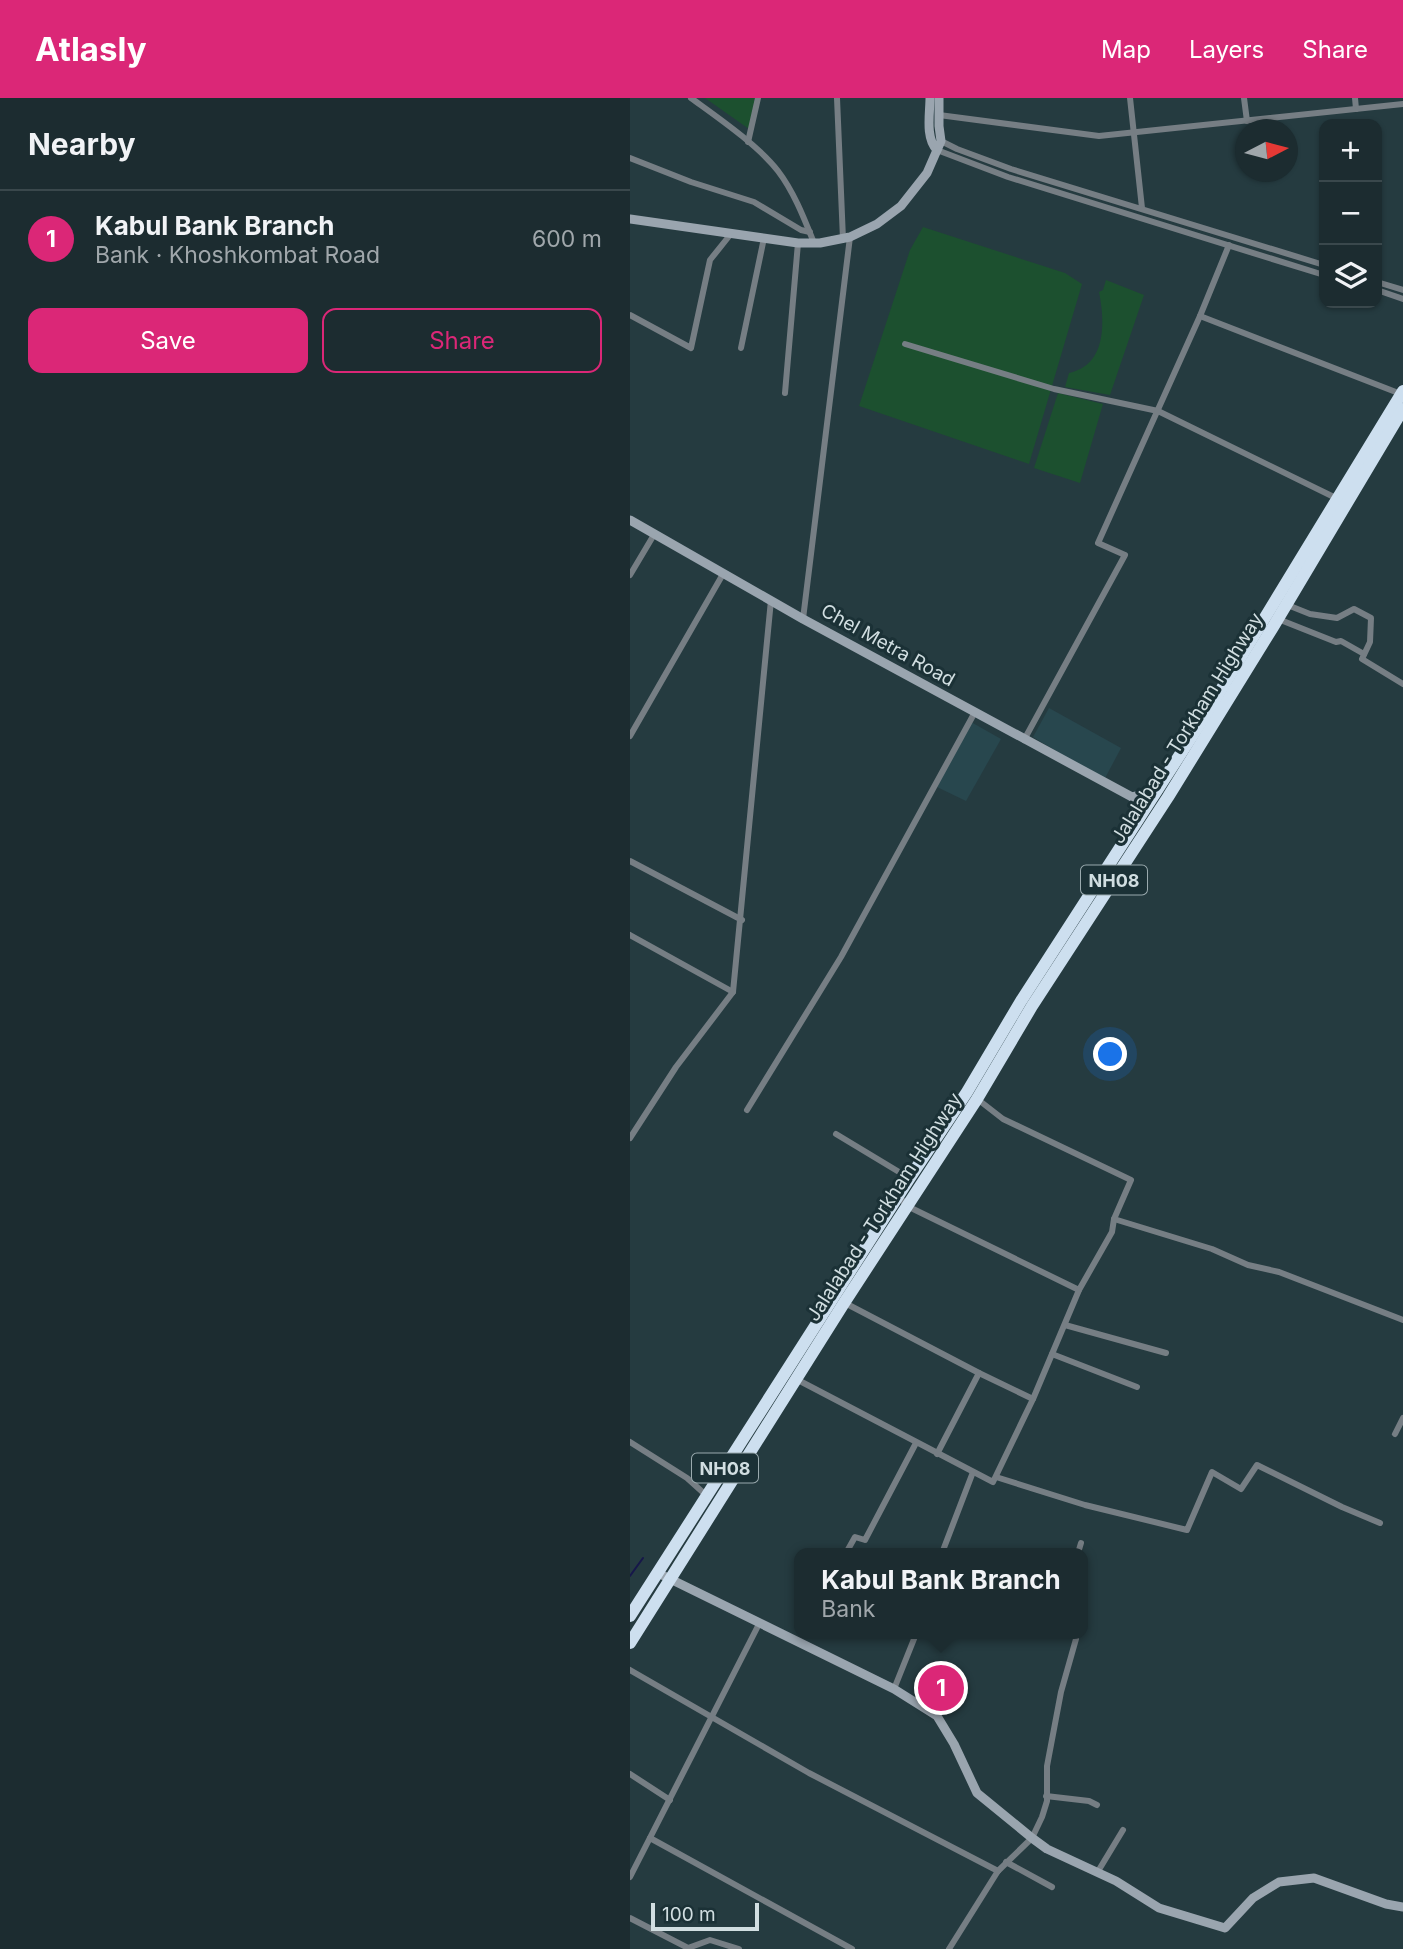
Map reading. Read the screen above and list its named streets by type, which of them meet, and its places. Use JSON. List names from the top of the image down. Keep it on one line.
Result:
{"streets":{"highway":["Jalalabad - Torkham Highway","NH08"],"street":["Chel Metra Road"]},"scale_bar":"100 m","north":"right","page":{"header":"Atlasly","nav":["Map","Layers","Share"],"heading":"Nearby","map_buttons":["+","−"],"list":[{"mark":"1","name":"Kabul Bank Branch","note":"Bank · Khoshkombat Road","value":"600 m"}],"buttons":["Save","Share"],"popup":["Kabul Bank Branch","Bank"],"pins":"1","scale":"100 m"}}
